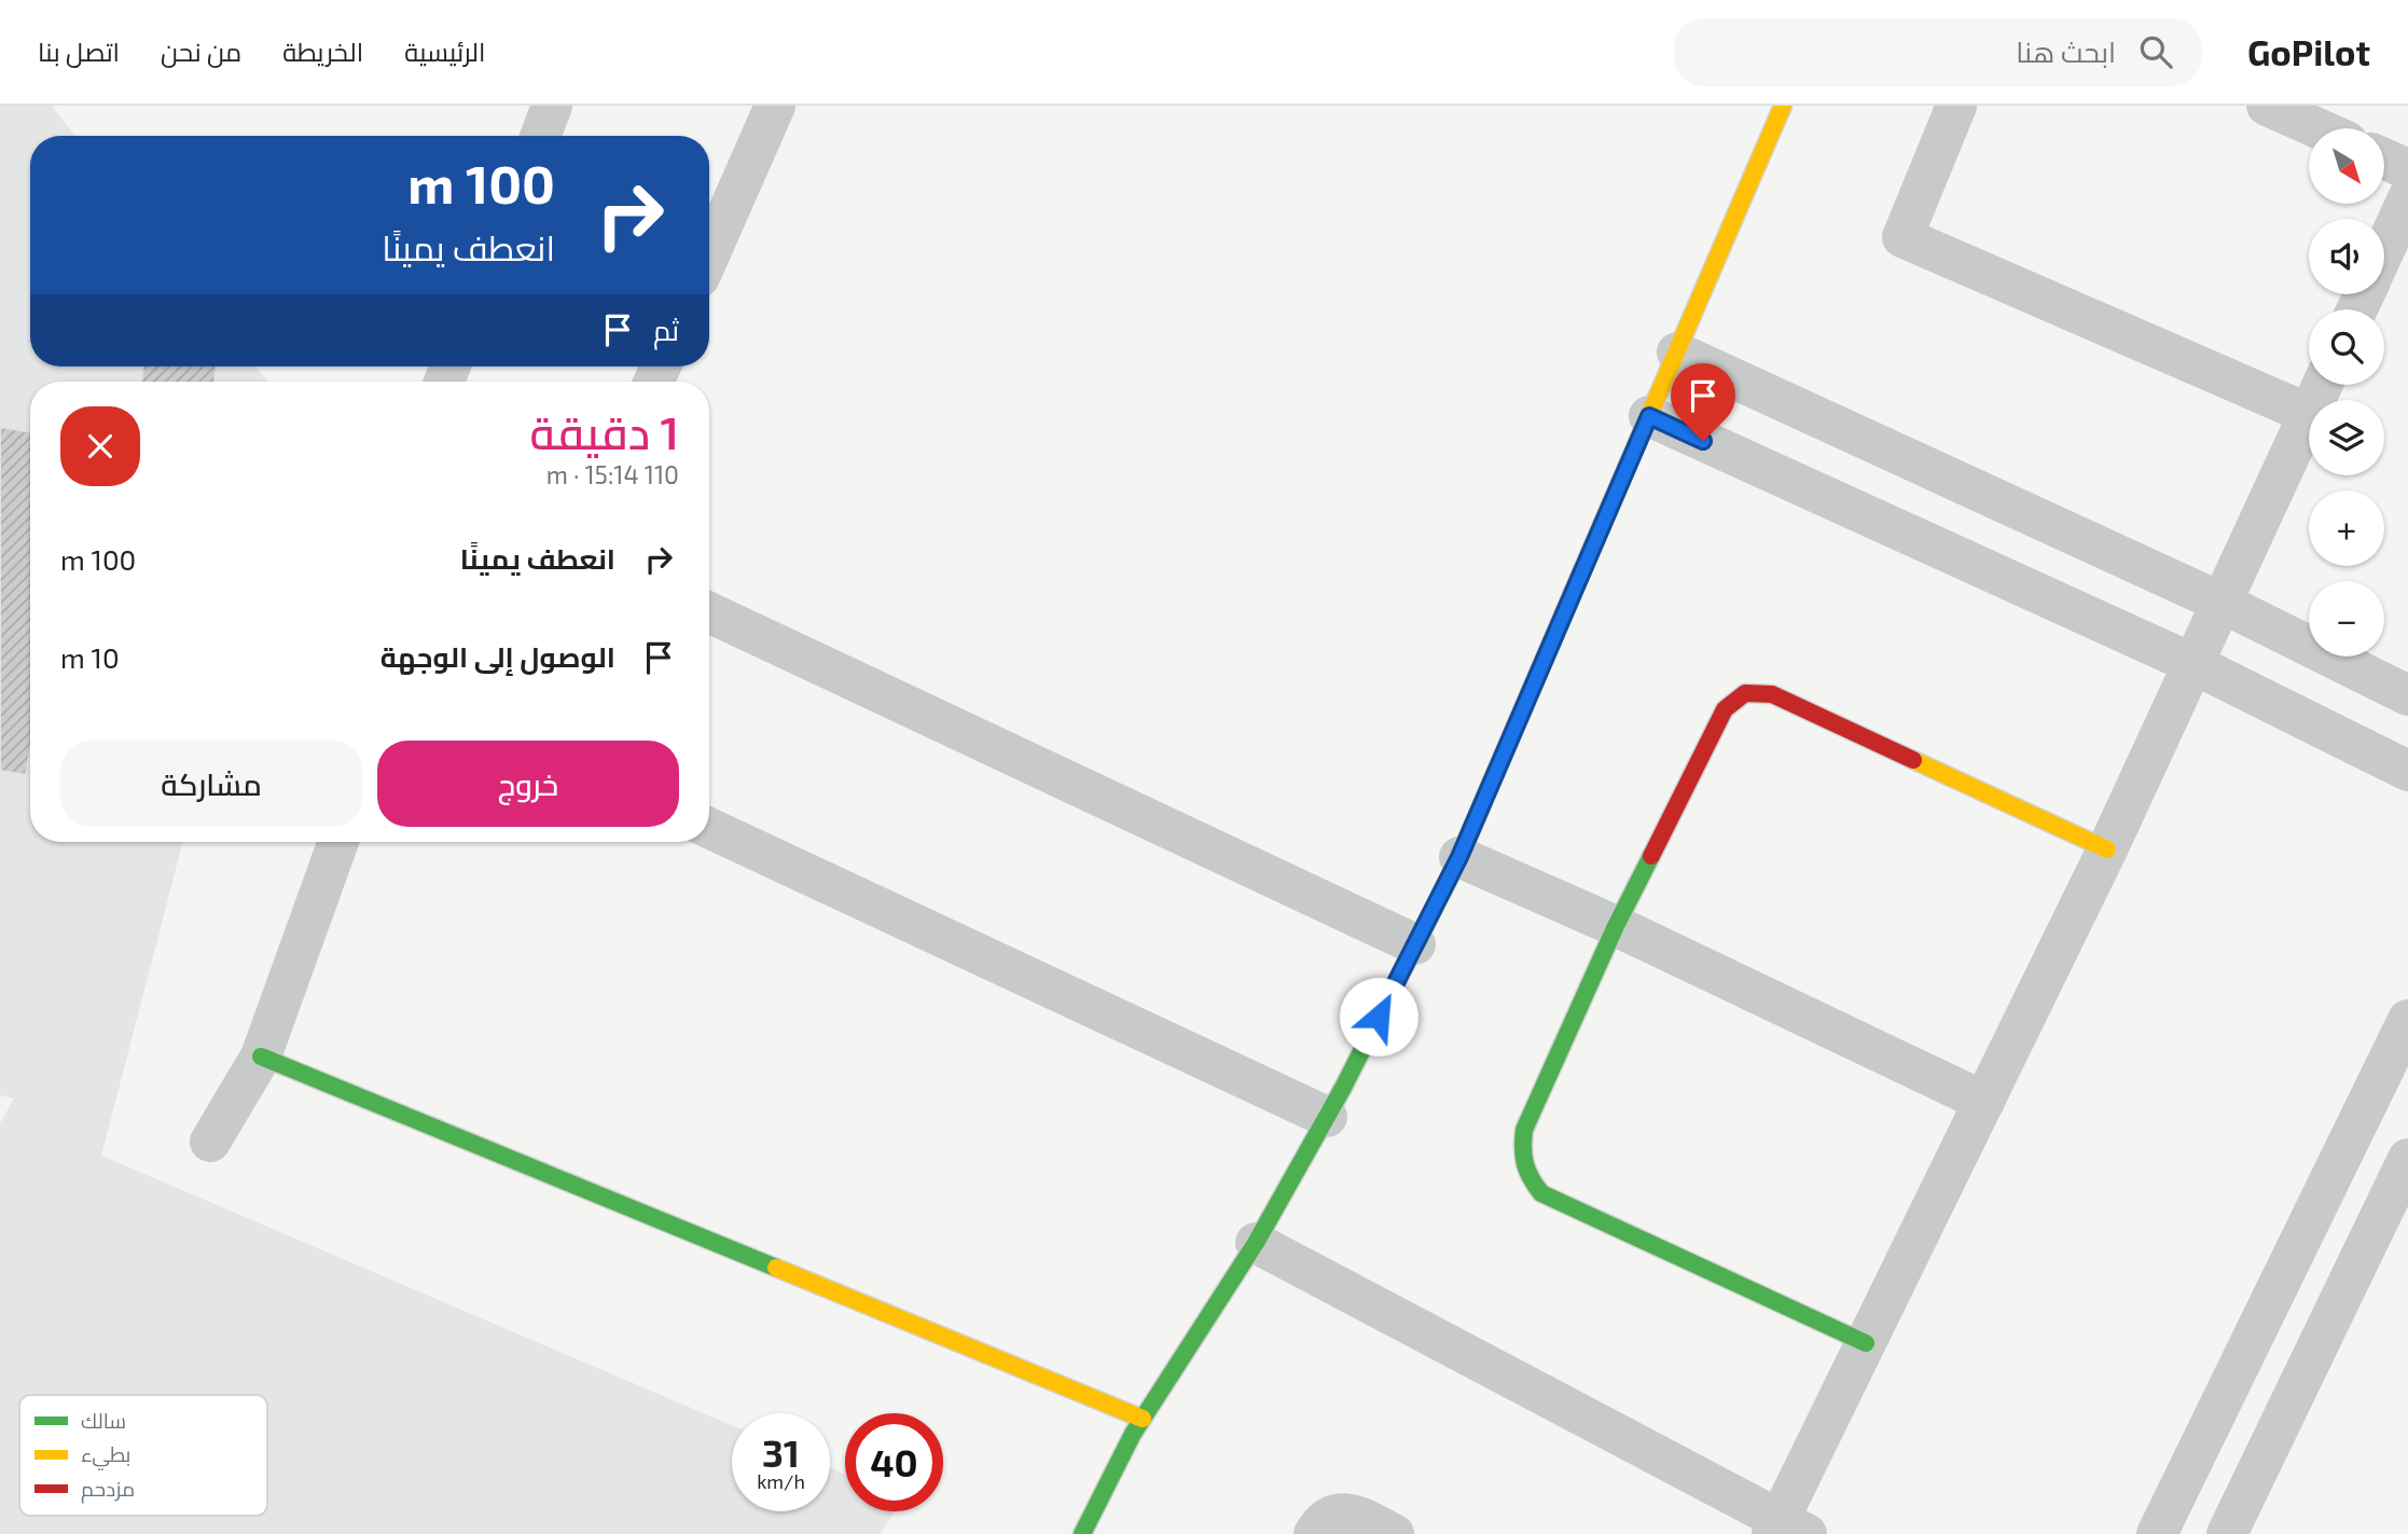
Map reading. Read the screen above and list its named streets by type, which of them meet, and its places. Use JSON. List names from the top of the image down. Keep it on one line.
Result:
{"legend":["سالك","بطيء","مزدحم"],"north":"bottom right","page":{"header":"GoPilot","search":"ابحث هنا","nav":["الرئيسية","الخريطة","من نحن","اتصل بنا"],"map_buttons":["+","−"],"turn":["100 m","انعطف يمينًا"],"then":"ثم","heading":["1 دقيقة","110 m · 15:14"],"list":[{"name":"انعطف يمينًا","value":"100 m"},{"name":"الوصول إلى الوجهة","value":"10 m"}],"buttons":["خروج","مشاركة"],"speed":"31 km/h","limit":"40"}}
